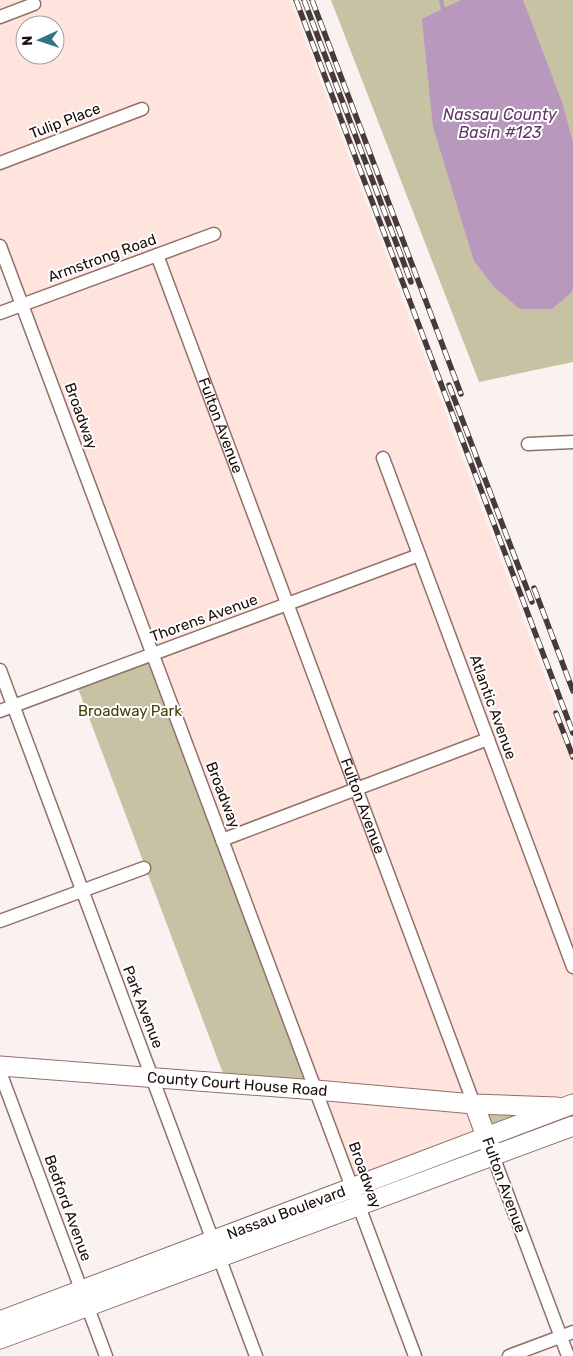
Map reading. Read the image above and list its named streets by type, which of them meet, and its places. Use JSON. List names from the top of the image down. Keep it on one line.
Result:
{"streets":{"main road":["Fulton Avenue","County Court House Road","Nassau Boulevard"],"street":["Tulip Place","Armstrong Road","Broadway","Thorens Avenue","Atlantic Avenue","Park Avenue","Bedford Avenue"]},"crossings":[["Armstrong Road","Broadway"],["Armstrong Road","Fulton Avenue"],["Broadway","Thorens Avenue"],["Broadway","County Court House Road"],["Broadway","Nassau Boulevard"],["Fulton Avenue","Thorens Avenue"],["Fulton Avenue","County Court House Road"],["Fulton Avenue","Nassau Boulevard"],["Thorens Avenue","Atlantic Avenue"],["Thorens Avenue","Park Avenue"],["Park Avenue","County Court House Road"],["Park Avenue","Nassau Boulevard"],["County Court House Road","Nassau Boulevard"],["Bedford Avenue","Nassau Boulevard"]],"water":["Nassau County Basin #123"],"parks":["Broadway Park"],"north":"left"}
